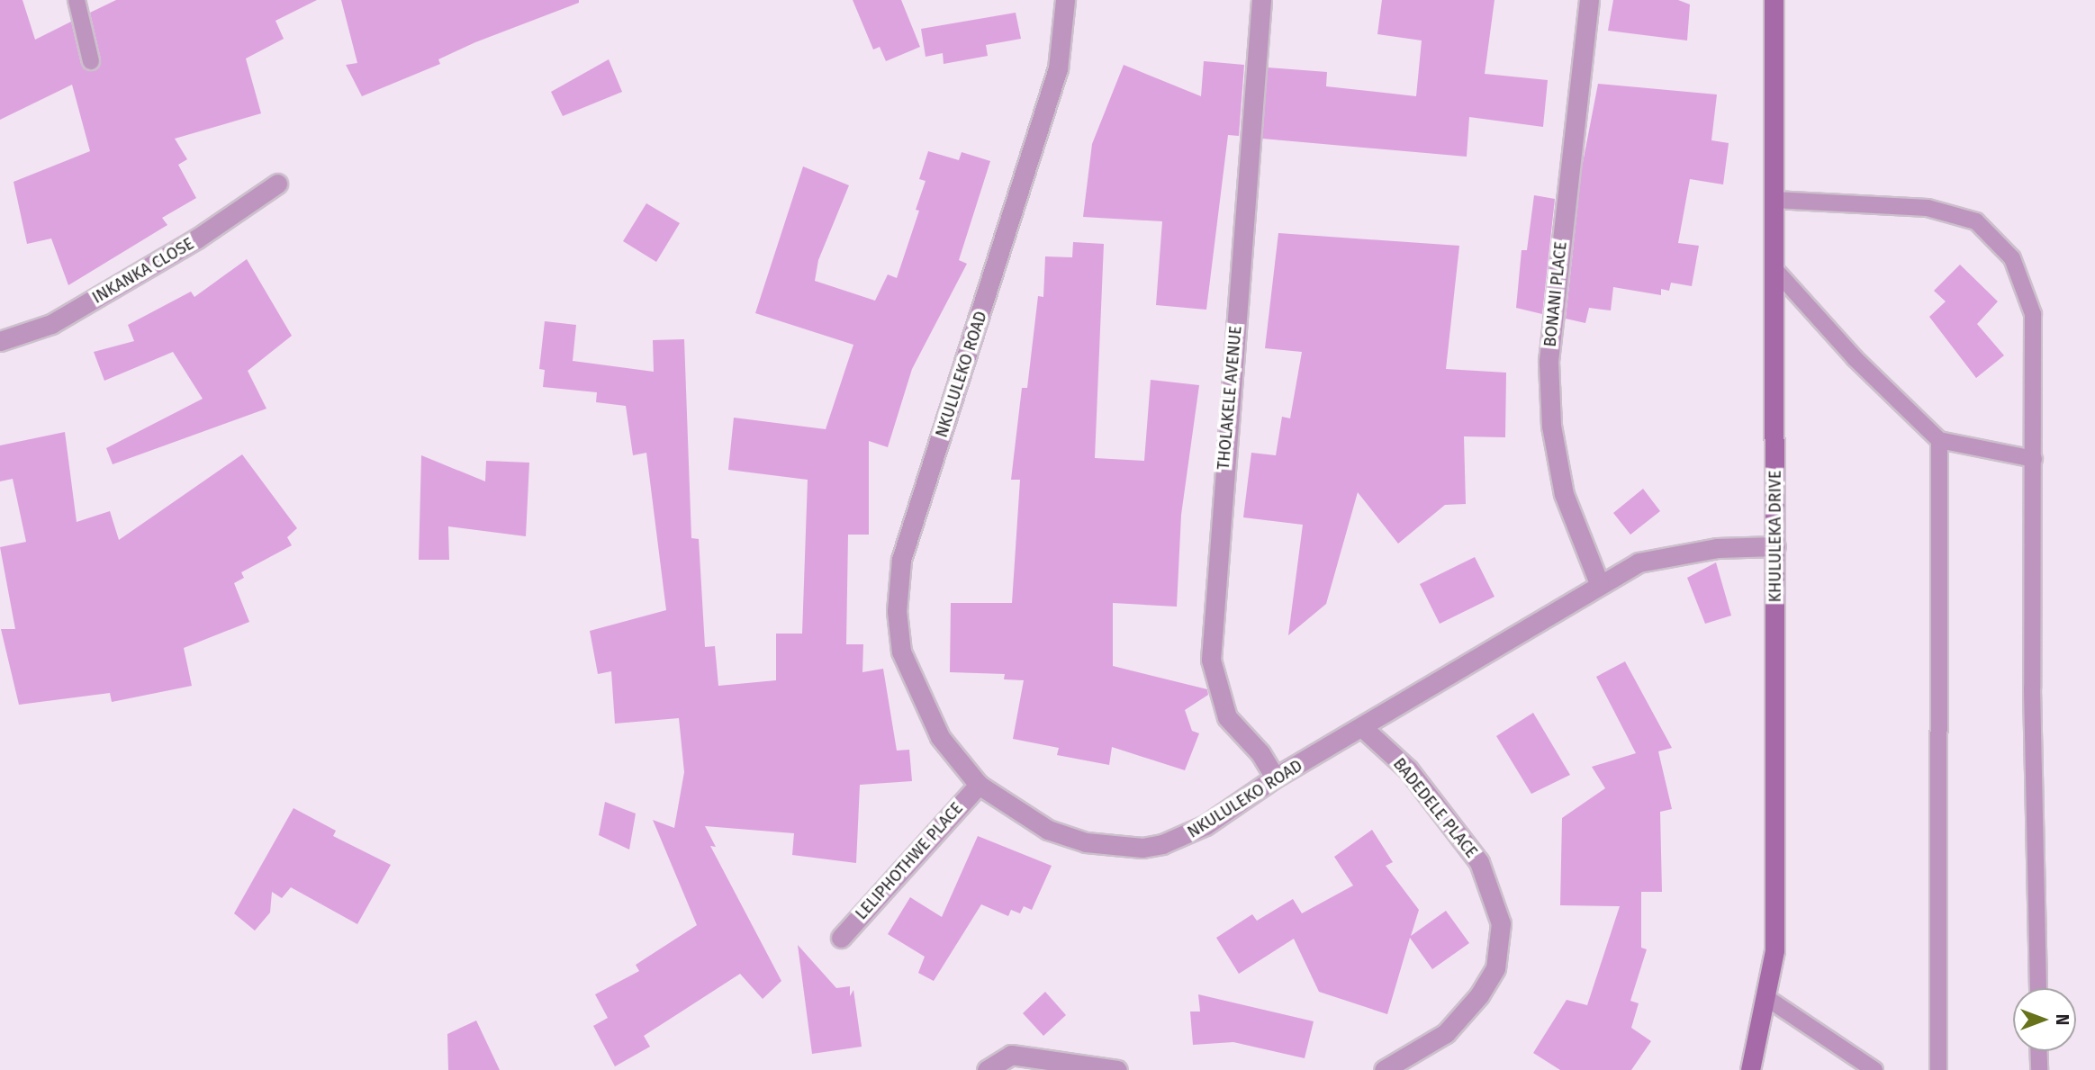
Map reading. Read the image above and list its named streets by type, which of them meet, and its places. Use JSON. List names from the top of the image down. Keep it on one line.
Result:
{"streets":{"street":["INKANKA CLOSE","BONANI PLACE","NKULULEKO ROAD","THOLAKELE AVENUE","KHULULEKA DRIVE","BADEDELE PLACE","LELIPHOTHWE PLACE"]},"crossings":[["BONANI PLACE","NKULULEKO ROAD"],["NKULULEKO ROAD","THOLAKELE AVENUE"],["NKULULEKO ROAD","KHULULEKA DRIVE"],["NKULULEKO ROAD","BADEDELE PLACE"],["NKULULEKO ROAD","LELIPHOTHWE PLACE"]],"north":"right"}
